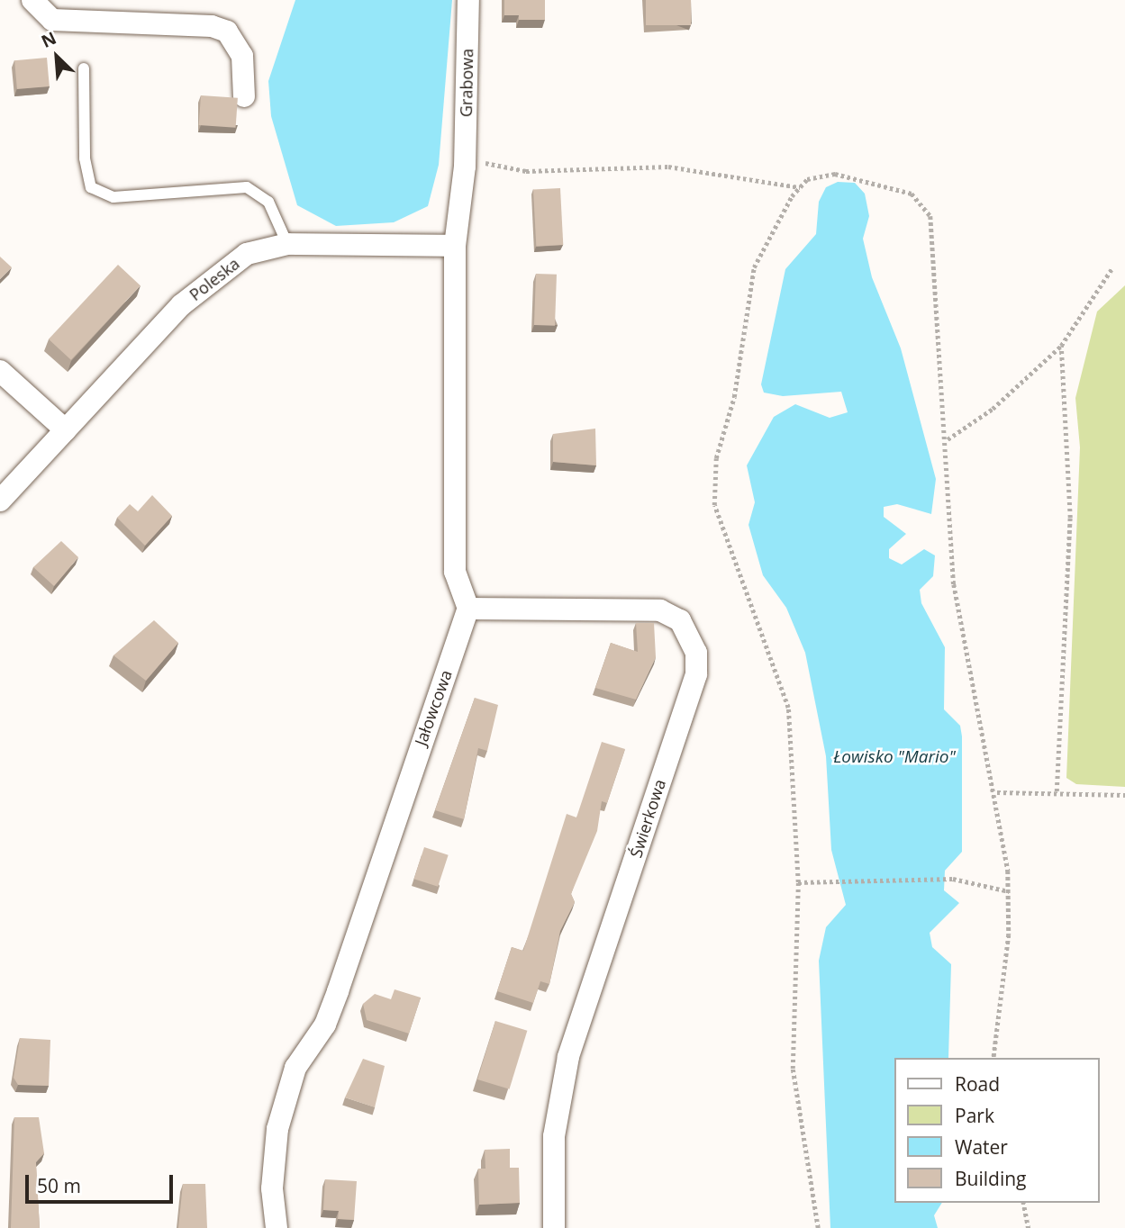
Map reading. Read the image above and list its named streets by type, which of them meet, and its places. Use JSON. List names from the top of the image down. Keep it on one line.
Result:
{"streets":{"street":["Grabowa","Poleska","Jałowcowa","Świerkowa"]},"crossings":[["Jałowcowa","Świerkowa"]],"water":["Łowisko \"Mario\""],"legend":["Road","Park","Water","Building"],"scale_bar":"50 m","north":"top left"}
